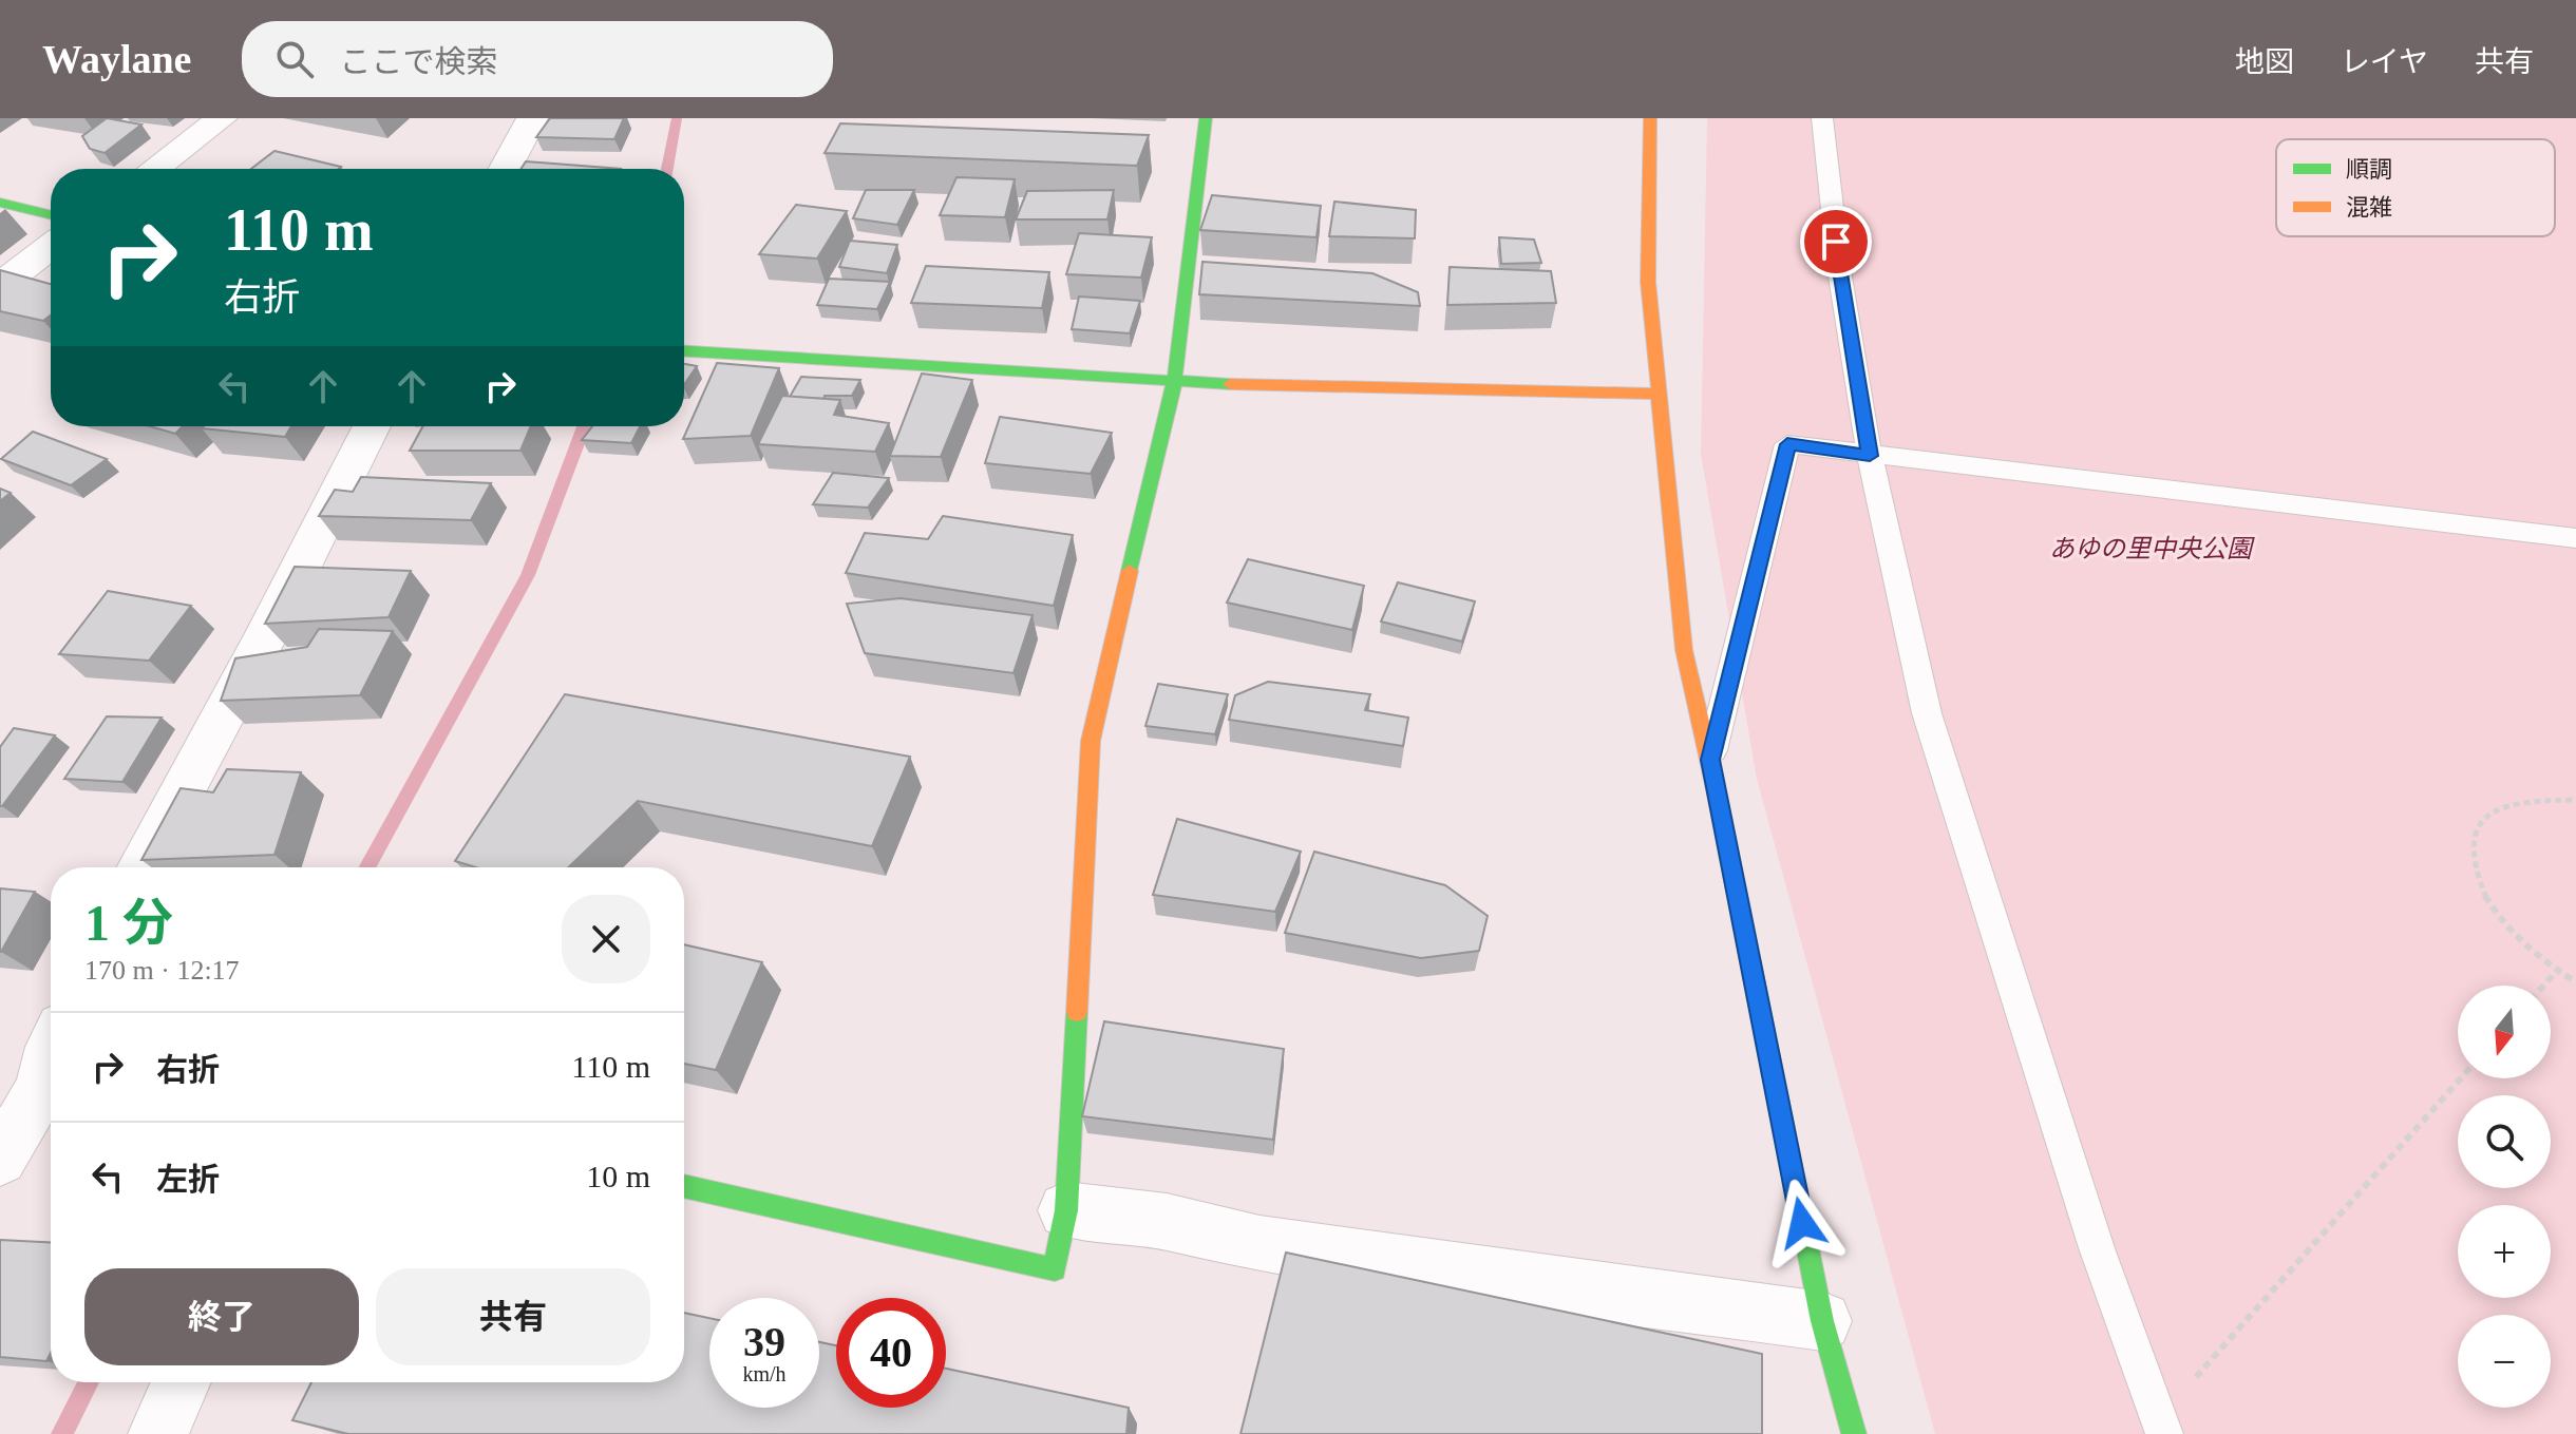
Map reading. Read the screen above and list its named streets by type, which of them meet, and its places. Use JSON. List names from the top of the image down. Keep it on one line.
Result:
{"parks":["あゆの里中央公園"],"legend":["順調","混雑"],"north":"bottom","page":{"header":"Waylane","search":"ここで検索","nav":["地図","レイヤ","共有"],"turn":["110 m","右折"],"heading":["1 分","170 m · 12:17"],"map_buttons":["+","−"],"list":[{"name":"右折","value":"110 m"},{"name":"左折","value":"10 m"}],"buttons":["終了","共有"],"speed":"39 km/h","limit":"40"}}
